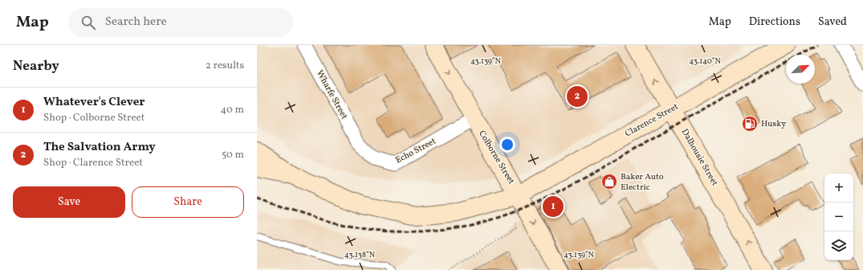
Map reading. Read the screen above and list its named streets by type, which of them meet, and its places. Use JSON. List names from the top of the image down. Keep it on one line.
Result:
{"streets":{"main road":["Clarence Street","Colborne Street","Dalhousie Street"],"street":["Wharfe Street","Echo Street"]},"crossings":[["Wharfe Street","Echo Street"],["Clarence Street","Colborne Street"],["Clarence Street","Dalhousie Street"],["Echo Street","Colborne Street"]],"one_way":["Colborne Street","Dalhousie Street"],"places":{"fuel station":["Husky"],"shop":["Baker Auto Electric"]},"north":"top right","page":{"header":"Map","search":"Search here","nav":["Map","Directions","Saved"],"heading":["Nearby","2 results"],"pins":["2","1"],"list":[{"mark":"1","name":"Whatever's Clever","note":"Shop · Colborne Street","value":"40 m"},{"mark":"2","name":"The Salvation Army","note":"Shop · Clarence Street","value":"50 m"}],"map_buttons":["+","−"],"buttons":["Save","Share"]},"coordinates":["43.139°N","43.140°N","43.138°N"]}
